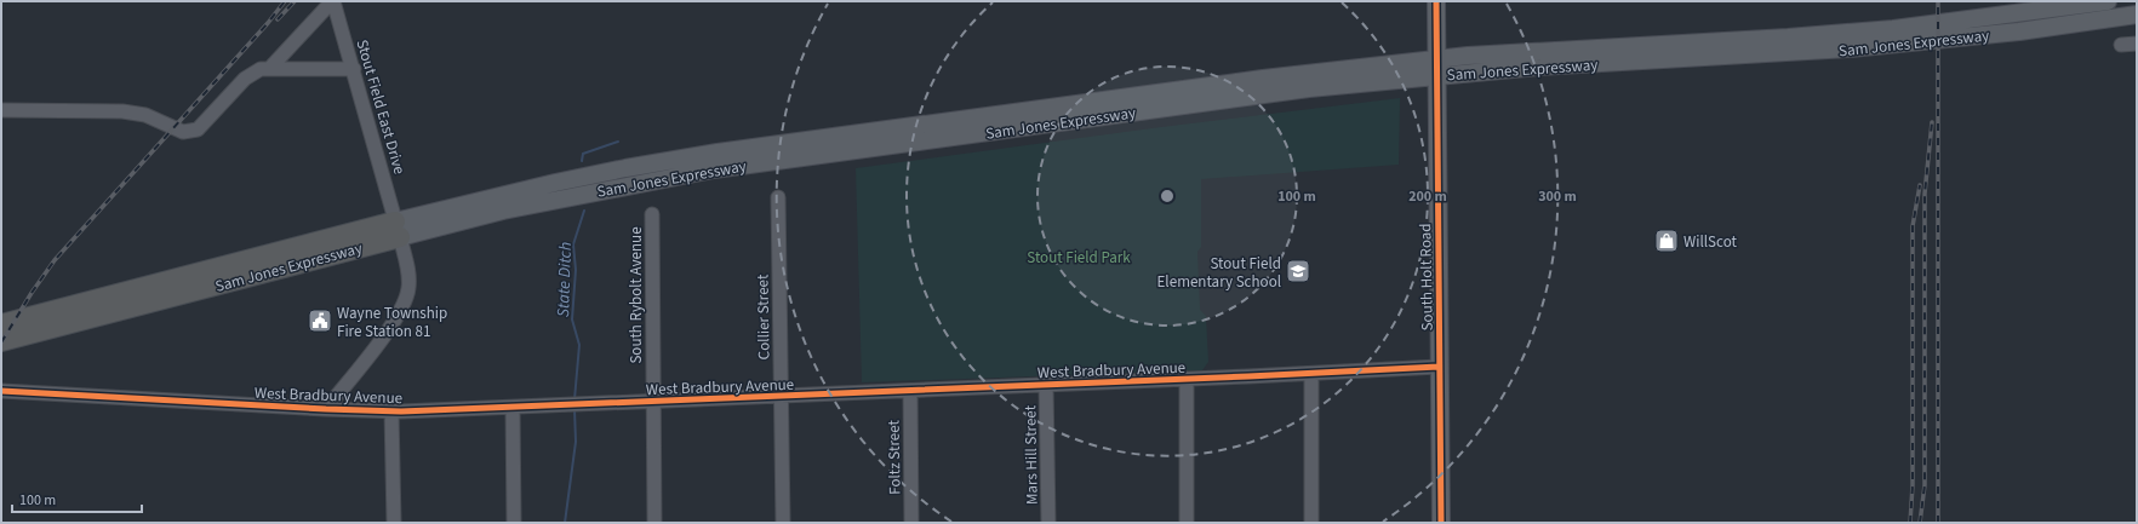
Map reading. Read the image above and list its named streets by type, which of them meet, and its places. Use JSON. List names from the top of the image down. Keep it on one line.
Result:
{"streets":{"highway":["Sam Jones Expressway"],"main road":["South Holt Road"],"street":["Stout Field East Drive","South Rybolt Avenue","Collier Street","West Bradbury Avenue","Mars Hill Street","Foltz Street"]},"crossings":[["Sam Jones Expressway","Stout Field East Drive"],["Sam Jones Expressway","South Holt Road"],["Stout Field East Drive","West Bradbury Avenue"],["South Holt Road","West Bradbury Avenue"],["South Rybolt Avenue","West Bradbury Avenue"],["Collier Street","West Bradbury Avenue"],["West Bradbury Avenue","Mars Hill Street"],["West Bradbury Avenue","Foltz Street"]],"water":["State Ditch"],"parks":["Stout Field Park"],"places":{"shop":["WillScot"],"school or university":["Stout Field Elementary School"],"public building":["Wayne Township Fire Station 81"]},"scale_bar":"100 m","rings":["100 m","200 m","300 m"]}
